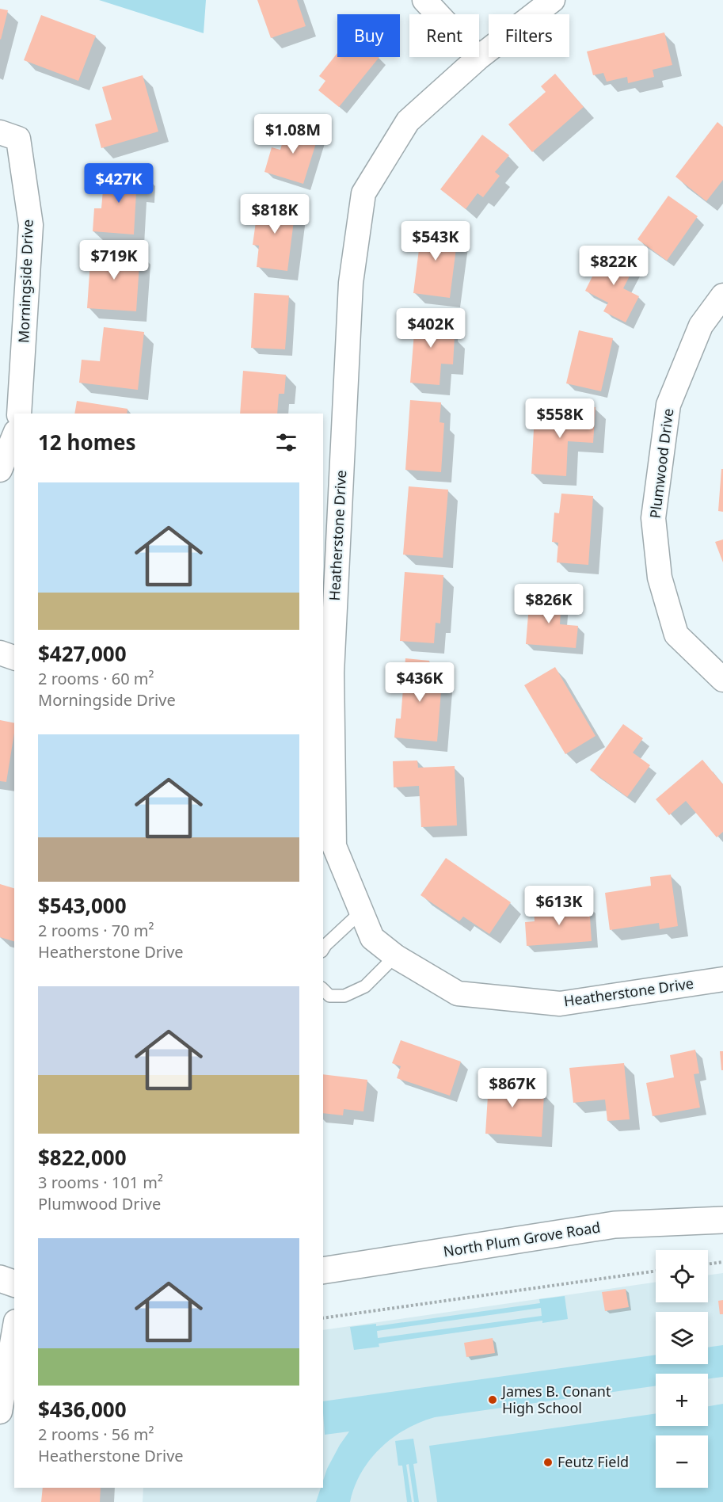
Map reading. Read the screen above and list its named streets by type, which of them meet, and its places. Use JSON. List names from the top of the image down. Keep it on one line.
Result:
{"streets":{"street":["Morningside Drive","Plumwood Drive","Heatherstone Drive","North Plum Grove Road"]},"places":["James B. Conant High School","Feutz Field"],"page":{"chip":["Buy","Rent","Filters"],"price":["$1.08M","$427K","$818K","$543K","$719K","$822K","$402K","$558K","$826K","$436K","$613K","$867K"],"heading":"12 homes","list":[{"name":"$427,000","note":"2 rooms · 60 m² · Morningside Drive"},{"name":"$543,000","note":"2 rooms · 70 m² · Heatherstone Drive"},{"name":"$822,000","note":"3 rooms · 101 m² · Plumwood Drive"},{"name":"$436,000","note":"2 rooms · 56 m² · Heatherstone Drive"}],"map_buttons":["+","−"]}}
